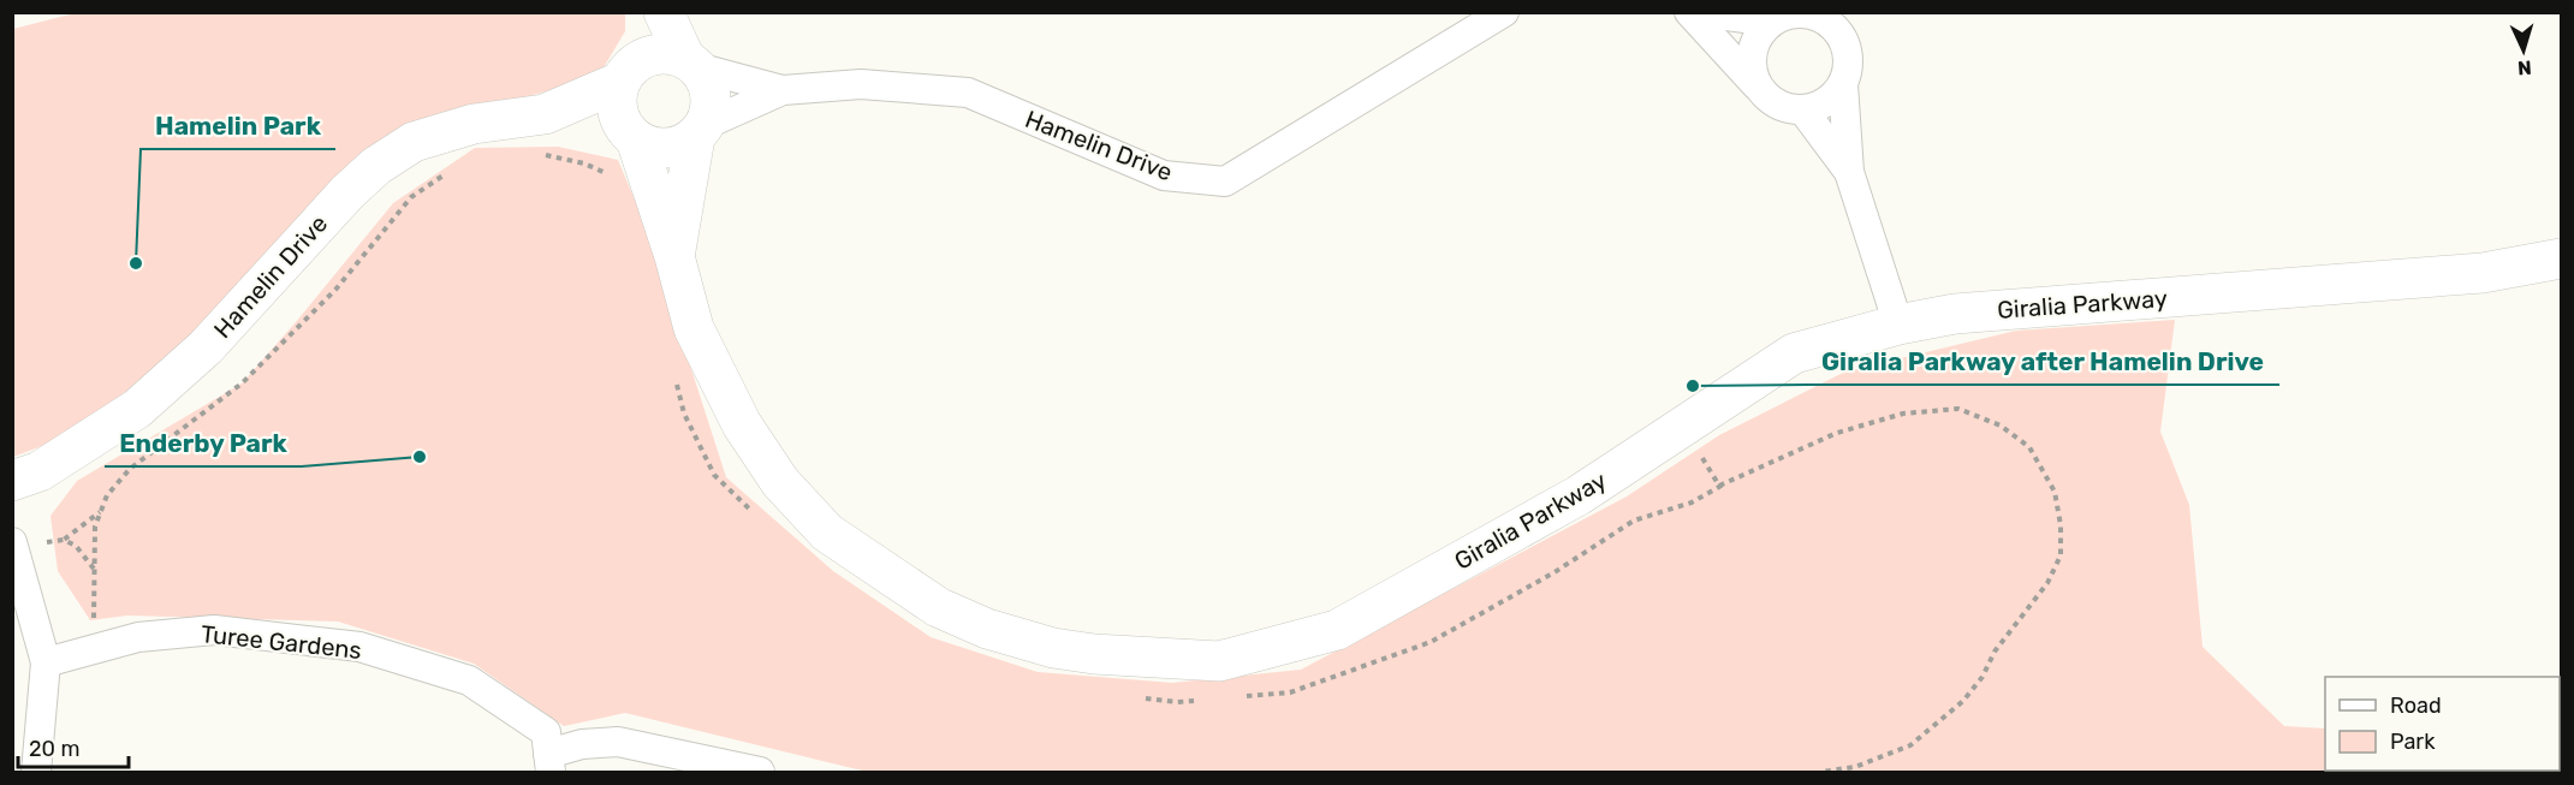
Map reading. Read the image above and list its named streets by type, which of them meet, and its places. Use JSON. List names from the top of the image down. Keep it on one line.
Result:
{"streets":{"street":["Hamelin Drive","Giralia Parkway","Turee Gardens"]},"crossings":[["Hamelin Drive","Giralia Parkway"]],"places":["Hamelin Park","Giralia Parkway after Hamelin Drive","Enderby Park"],"legend":["Road","Park"],"scale_bar":"20 m","north":"bottom"}
